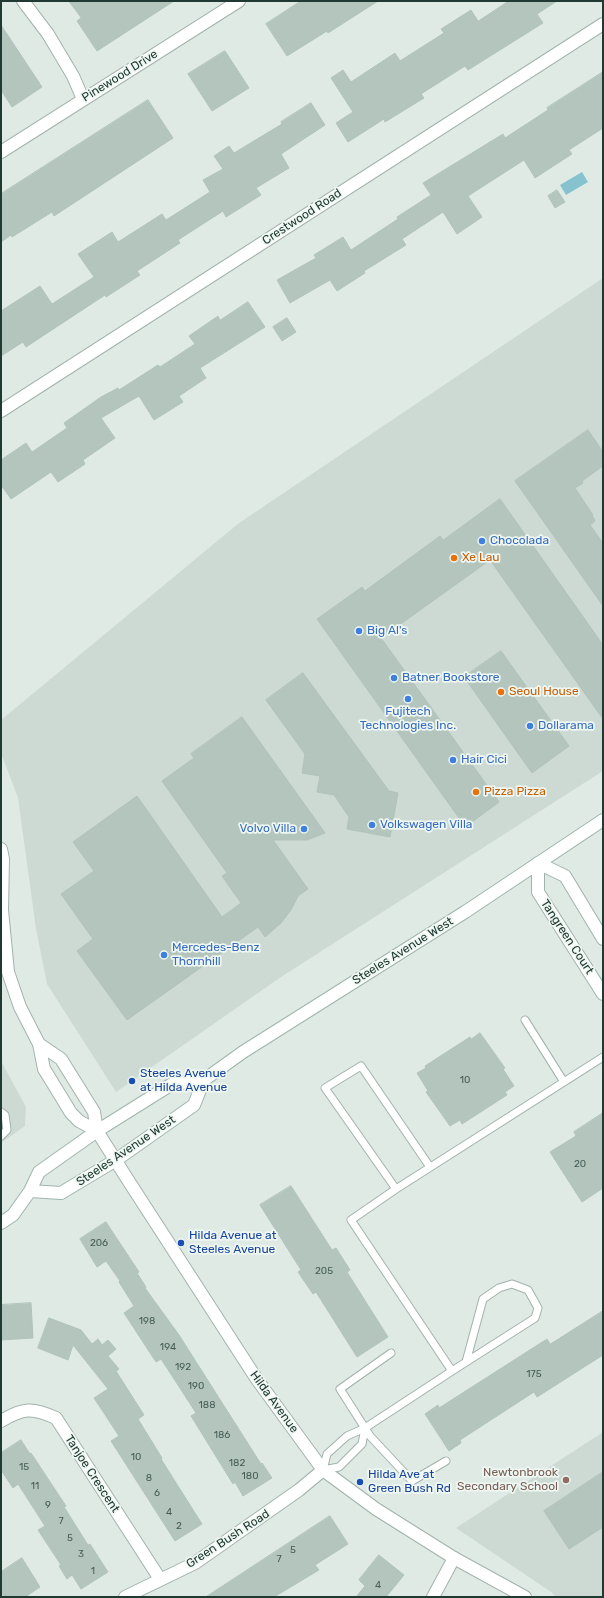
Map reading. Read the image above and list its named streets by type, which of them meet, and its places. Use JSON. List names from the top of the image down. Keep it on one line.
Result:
{"streets":{"street":["Pinewood Drive","Crestwood Road","Tangreen Court","Steeles Avenue West","Hilda Avenue","Tanjoe Crescent","Green Bush Road"]},"crossings":[["Tangreen Court","Steeles Avenue West"],["Steeles Avenue West","Hilda Avenue"],["Hilda Avenue","Green Bush Road"],["Tanjoe Crescent","Green Bush Road"]],"places":["Chocolada","Xe Lau","Big Al's","Batner Bookstore","Seoul House","Fujitech Technologies Inc.","Dollarama","Hair Cici","Pizza Pizza","Volkswagen Villa","Volvo Villa","Mercedes-Benz Thornhill","Steeles Avenue at Hilda Avenue","Hilda Avenue at Steeles Avenue","Newtonbrook Secondary School","Hilda Ave at Green Bush Rd"],"house_numbers":["10","20","206","205","198","194","192","175","190","188","186","10","182","15","180","8","11","6","9","4","7","2","5","5","3","7","1","4"]}
